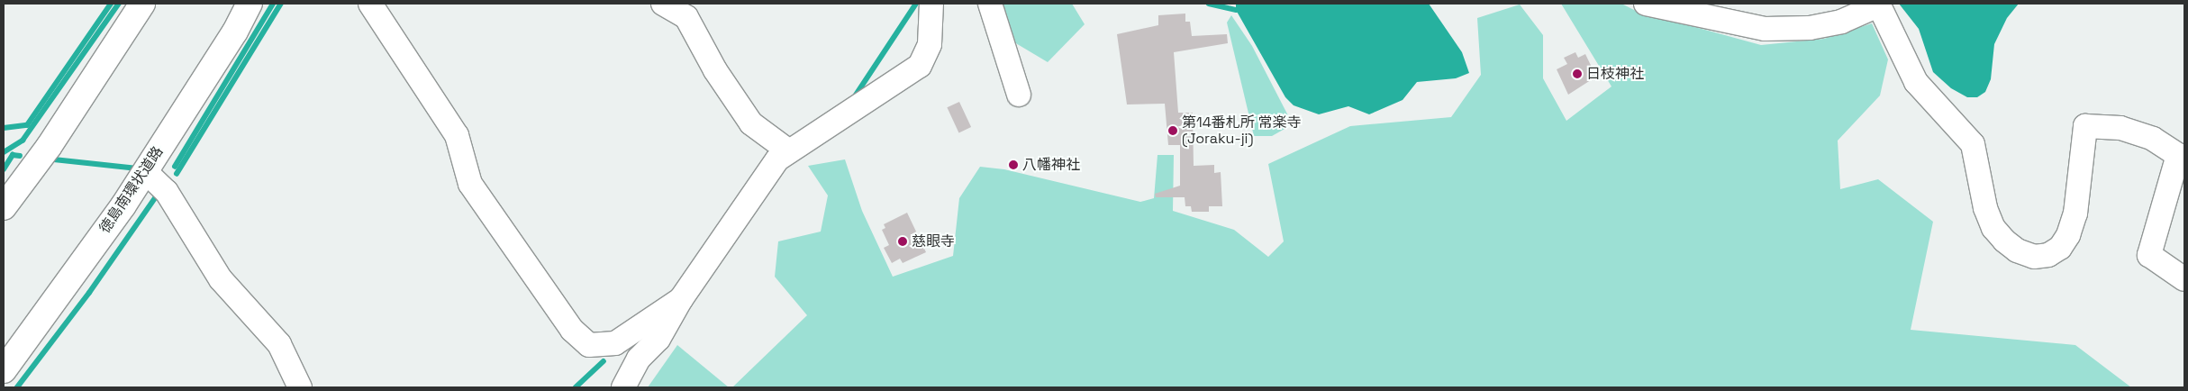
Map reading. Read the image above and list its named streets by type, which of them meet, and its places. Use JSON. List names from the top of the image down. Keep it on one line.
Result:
{"streets":{"highway":["徳島南環状道路"]},"places":["日枝神社","第14番札所 常楽寺 (Joraku-ji)","八幡神社","慈眼寺"]}
